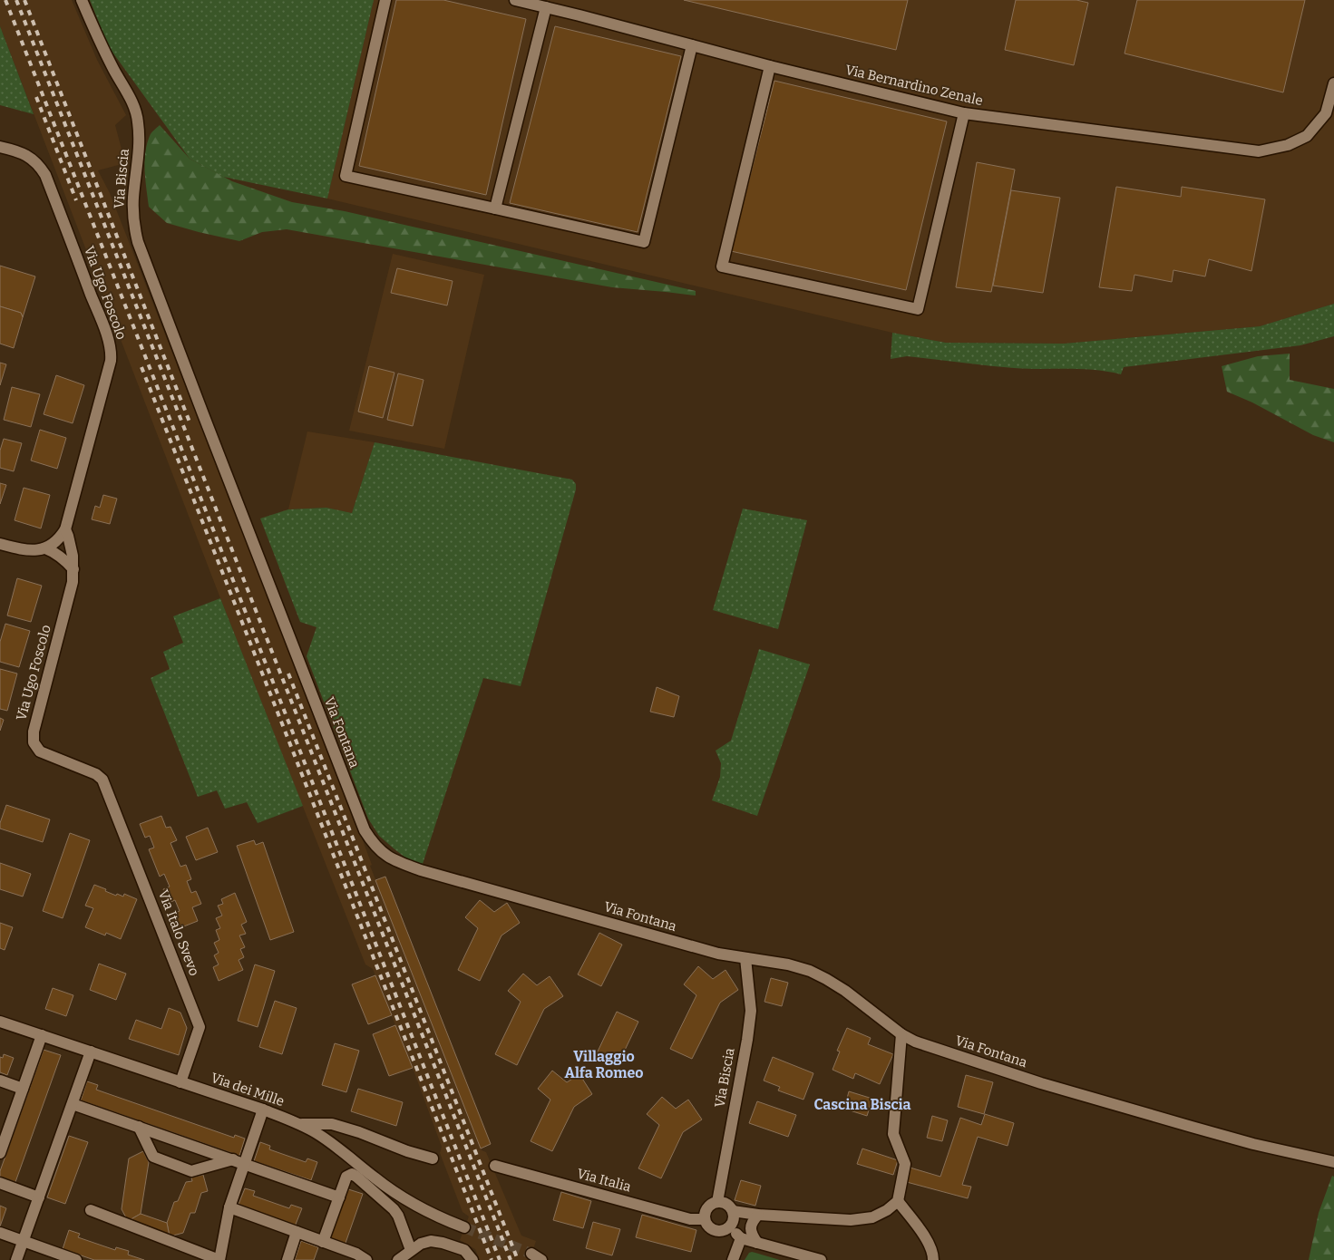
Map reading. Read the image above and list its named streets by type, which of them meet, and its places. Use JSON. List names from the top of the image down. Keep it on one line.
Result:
{"streets":{"street":["Via Bernardino Zenale","Via Biscia","Via Ugo Foscolo","Via Fontana","Via Italo Svevo","Via dei Mille","Via Italia"]},"crossings":[["Via Biscia","Via Fontana"],["Via Biscia","Via Italia"],["Via Ugo Foscolo","Via Italo Svevo"],["Via Italo Svevo","Via dei Mille"]],"districts":["Villaggio Alfa Romeo","Cascina Biscia"]}
